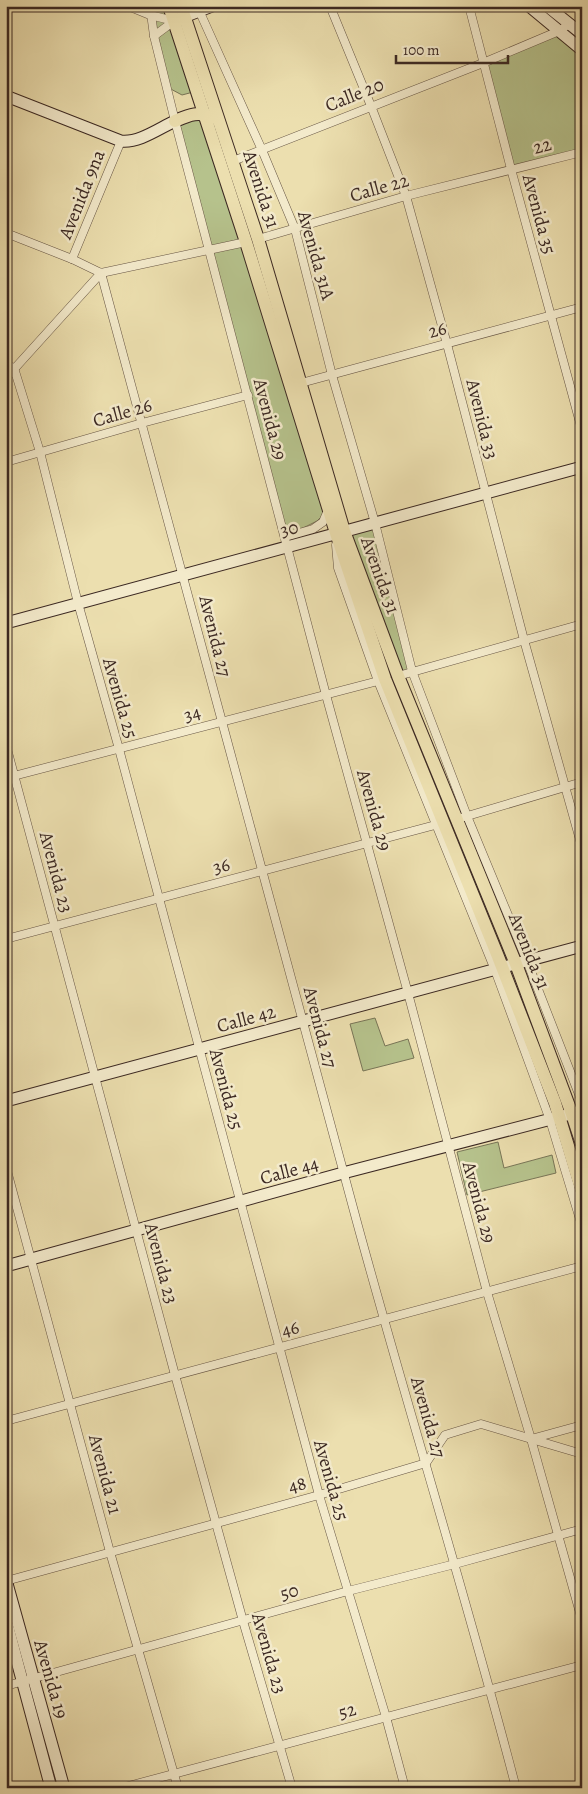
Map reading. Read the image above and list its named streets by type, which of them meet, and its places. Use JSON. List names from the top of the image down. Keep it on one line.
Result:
{"streets":{"main road":["Avenida 31"],"street":["Calle 20","22","Calle 22","Avenida 9na","Avenida 35","Avenida 31A","26","Calle 26","Avenida 29","Avenida 33","30","Avenida 27","Avenida 25","34","36","Avenida 23","Calle 42","Calle 44","46","Avenida 21","48","50","Avenida 19","52"]},"crossings":[["Calle 20","Avenida 31"],["Calle 20","Avenida 35"],["Calle 20","Avenida 31A"],["Calle 20","Avenida 33"],["22","Calle 22"],["22","Avenida 35"],["Calle 22","Avenida 31"],["Calle 22","Avenida 35"],["Calle 22","Avenida 31A"],["Calle 22","Avenida 29"],["Calle 22","Avenida 33"],["Calle 22","Avenida 27"],["Avenida 31","Avenida 31A"],["Avenida 31","26"],["Avenida 31","30"],["Avenida 31","34"],["Avenida 31","36"],["Avenida 31","Calle 42"],["Avenida 31","Calle 44"],["Avenida 35","26"],["Avenida 31A","26"],["Avenida 31A","30"],["26","Avenida 33"],["Calle 26","Avenida 29"],["Calle 26","Avenida 27"],["Calle 26","Avenida 25"],["Avenida 29","30"],["Avenida 29","34"],["Avenida 29","36"],["Avenida 29","Calle 42"],["Avenida 29","Calle 44"],["Avenida 29","46"],["Avenida 29","50"],["Avenida 33","30"],["30","Avenida 27"],["30","Avenida 25"],["Avenida 27","34"],["Avenida 27","36"],["Avenida 27","Calle 42"],["Avenida 27","Calle 44"],["Avenida 27","46"],["Avenida 27","48"],["Avenida 27","50"],["Avenida 27","52"],["Avenida 25","34"],["Avenida 25","36"],["Avenida 25","Calle 42"],["Avenida 25","Calle 44"],["Avenida 25","46"],["Avenida 25","48"],["Avenida 25","50"],["Avenida 25","52"],["34","Avenida 23"],["36","Avenida 23"],["Avenida 23","Calle 42"],["Avenida 23","Calle 44"],["Avenida 23","46"],["Avenida 23","48"],["Avenida 23","50"],["Avenida 23","52"],["Calle 44","Avenida 21"],["46","Avenida 21"],["Avenida 21","48"],["Avenida 21","50"],["Avenida 21","52"],["48","Avenida 19"],["50","Avenida 19"]],"scale_bar":"100 m"}
